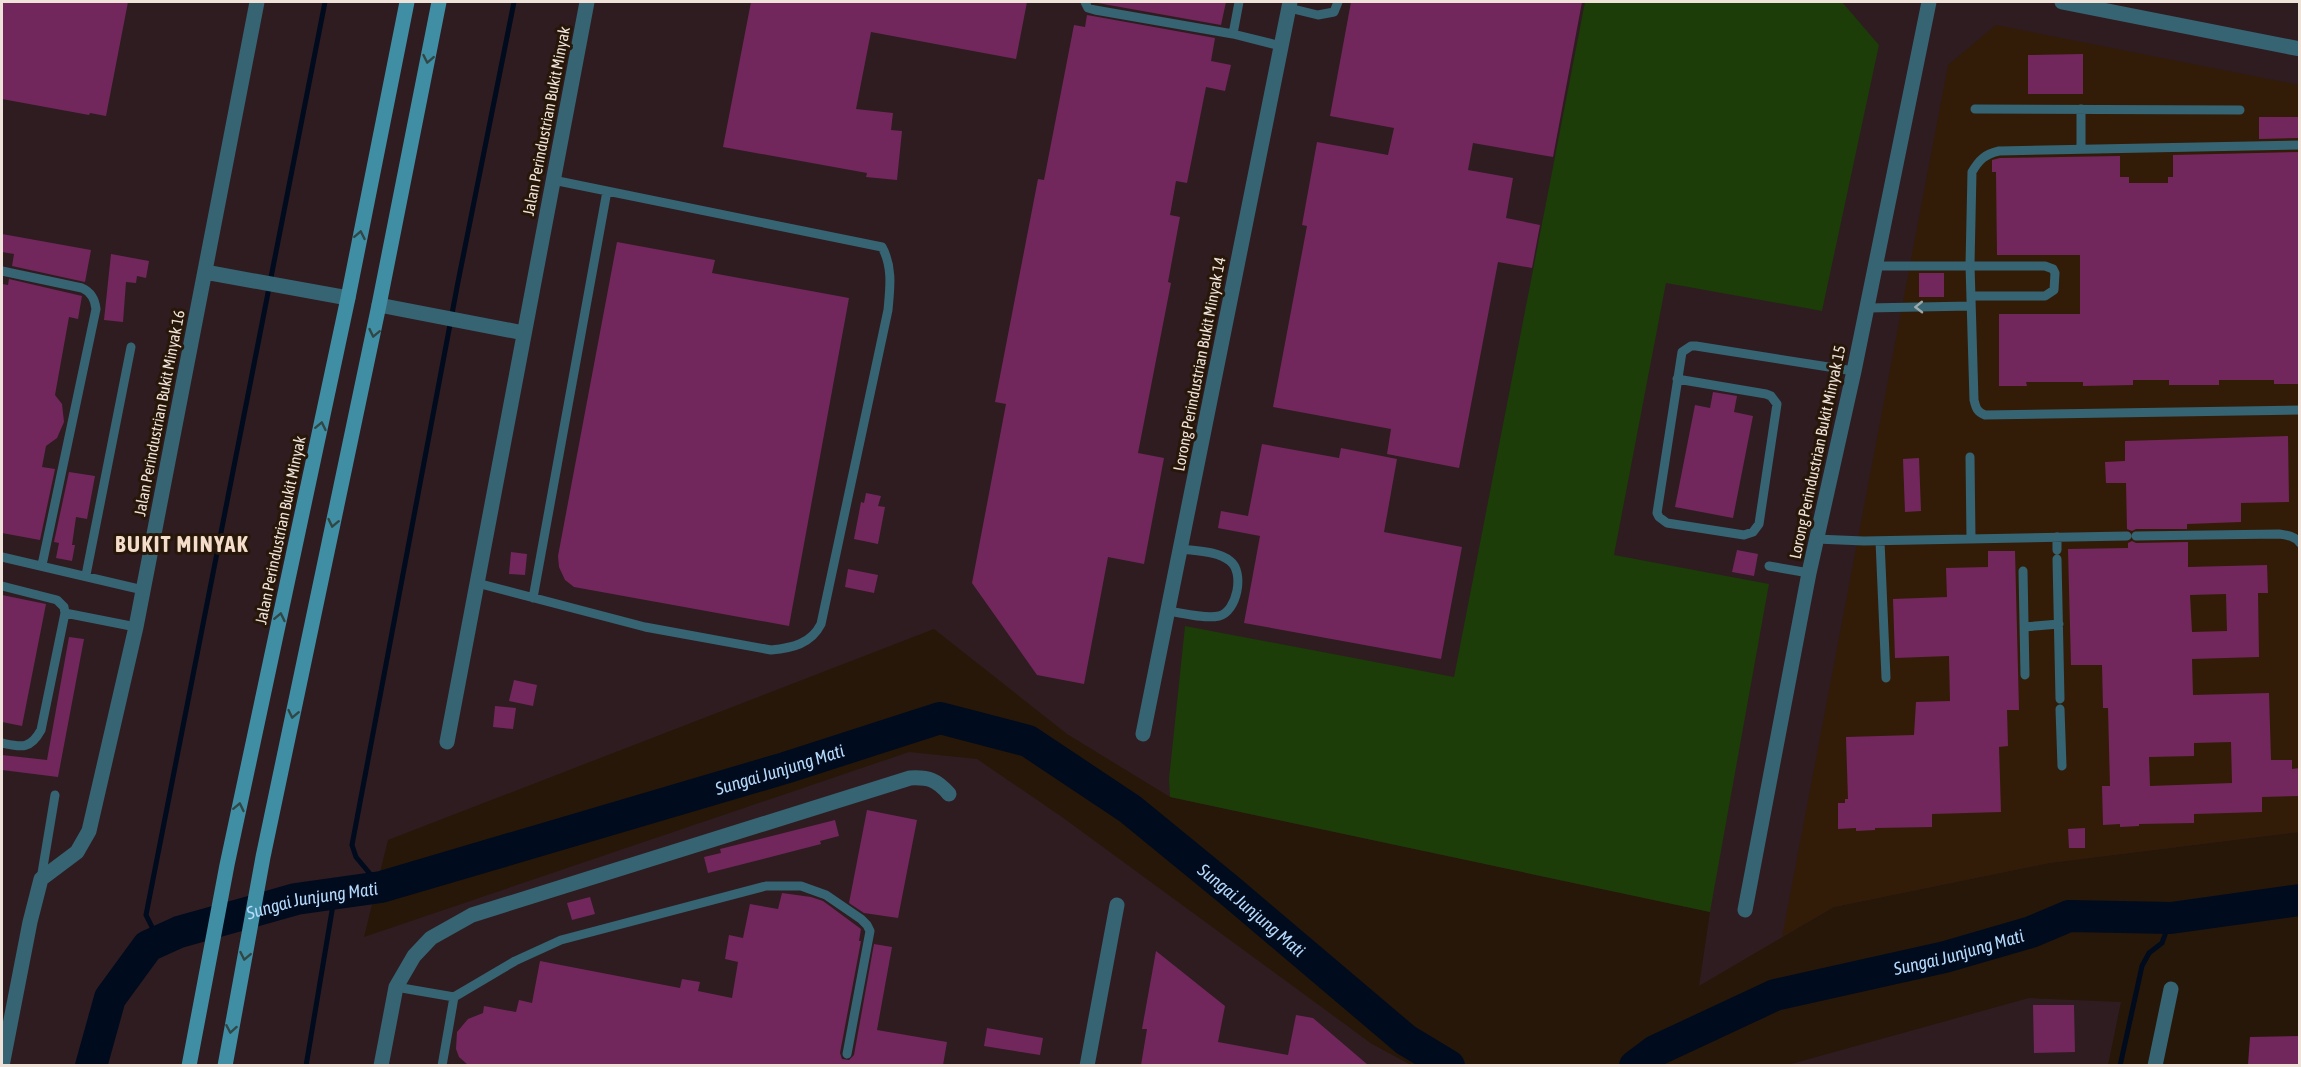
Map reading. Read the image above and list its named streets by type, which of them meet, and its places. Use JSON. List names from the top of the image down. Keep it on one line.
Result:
{"streets":{"main road":["Jalan Perindustrian Bukit Minyak"],"street":["Lorong Perindustrian Bukit Minyak 14","Jalan Perindustrian Bukit Minyak 16","Lorong Perindustrian Bukit Minyak 15"]},"districts":["BUKIT MINYAK"],"water":["Sungai Junjung Mati"]}
